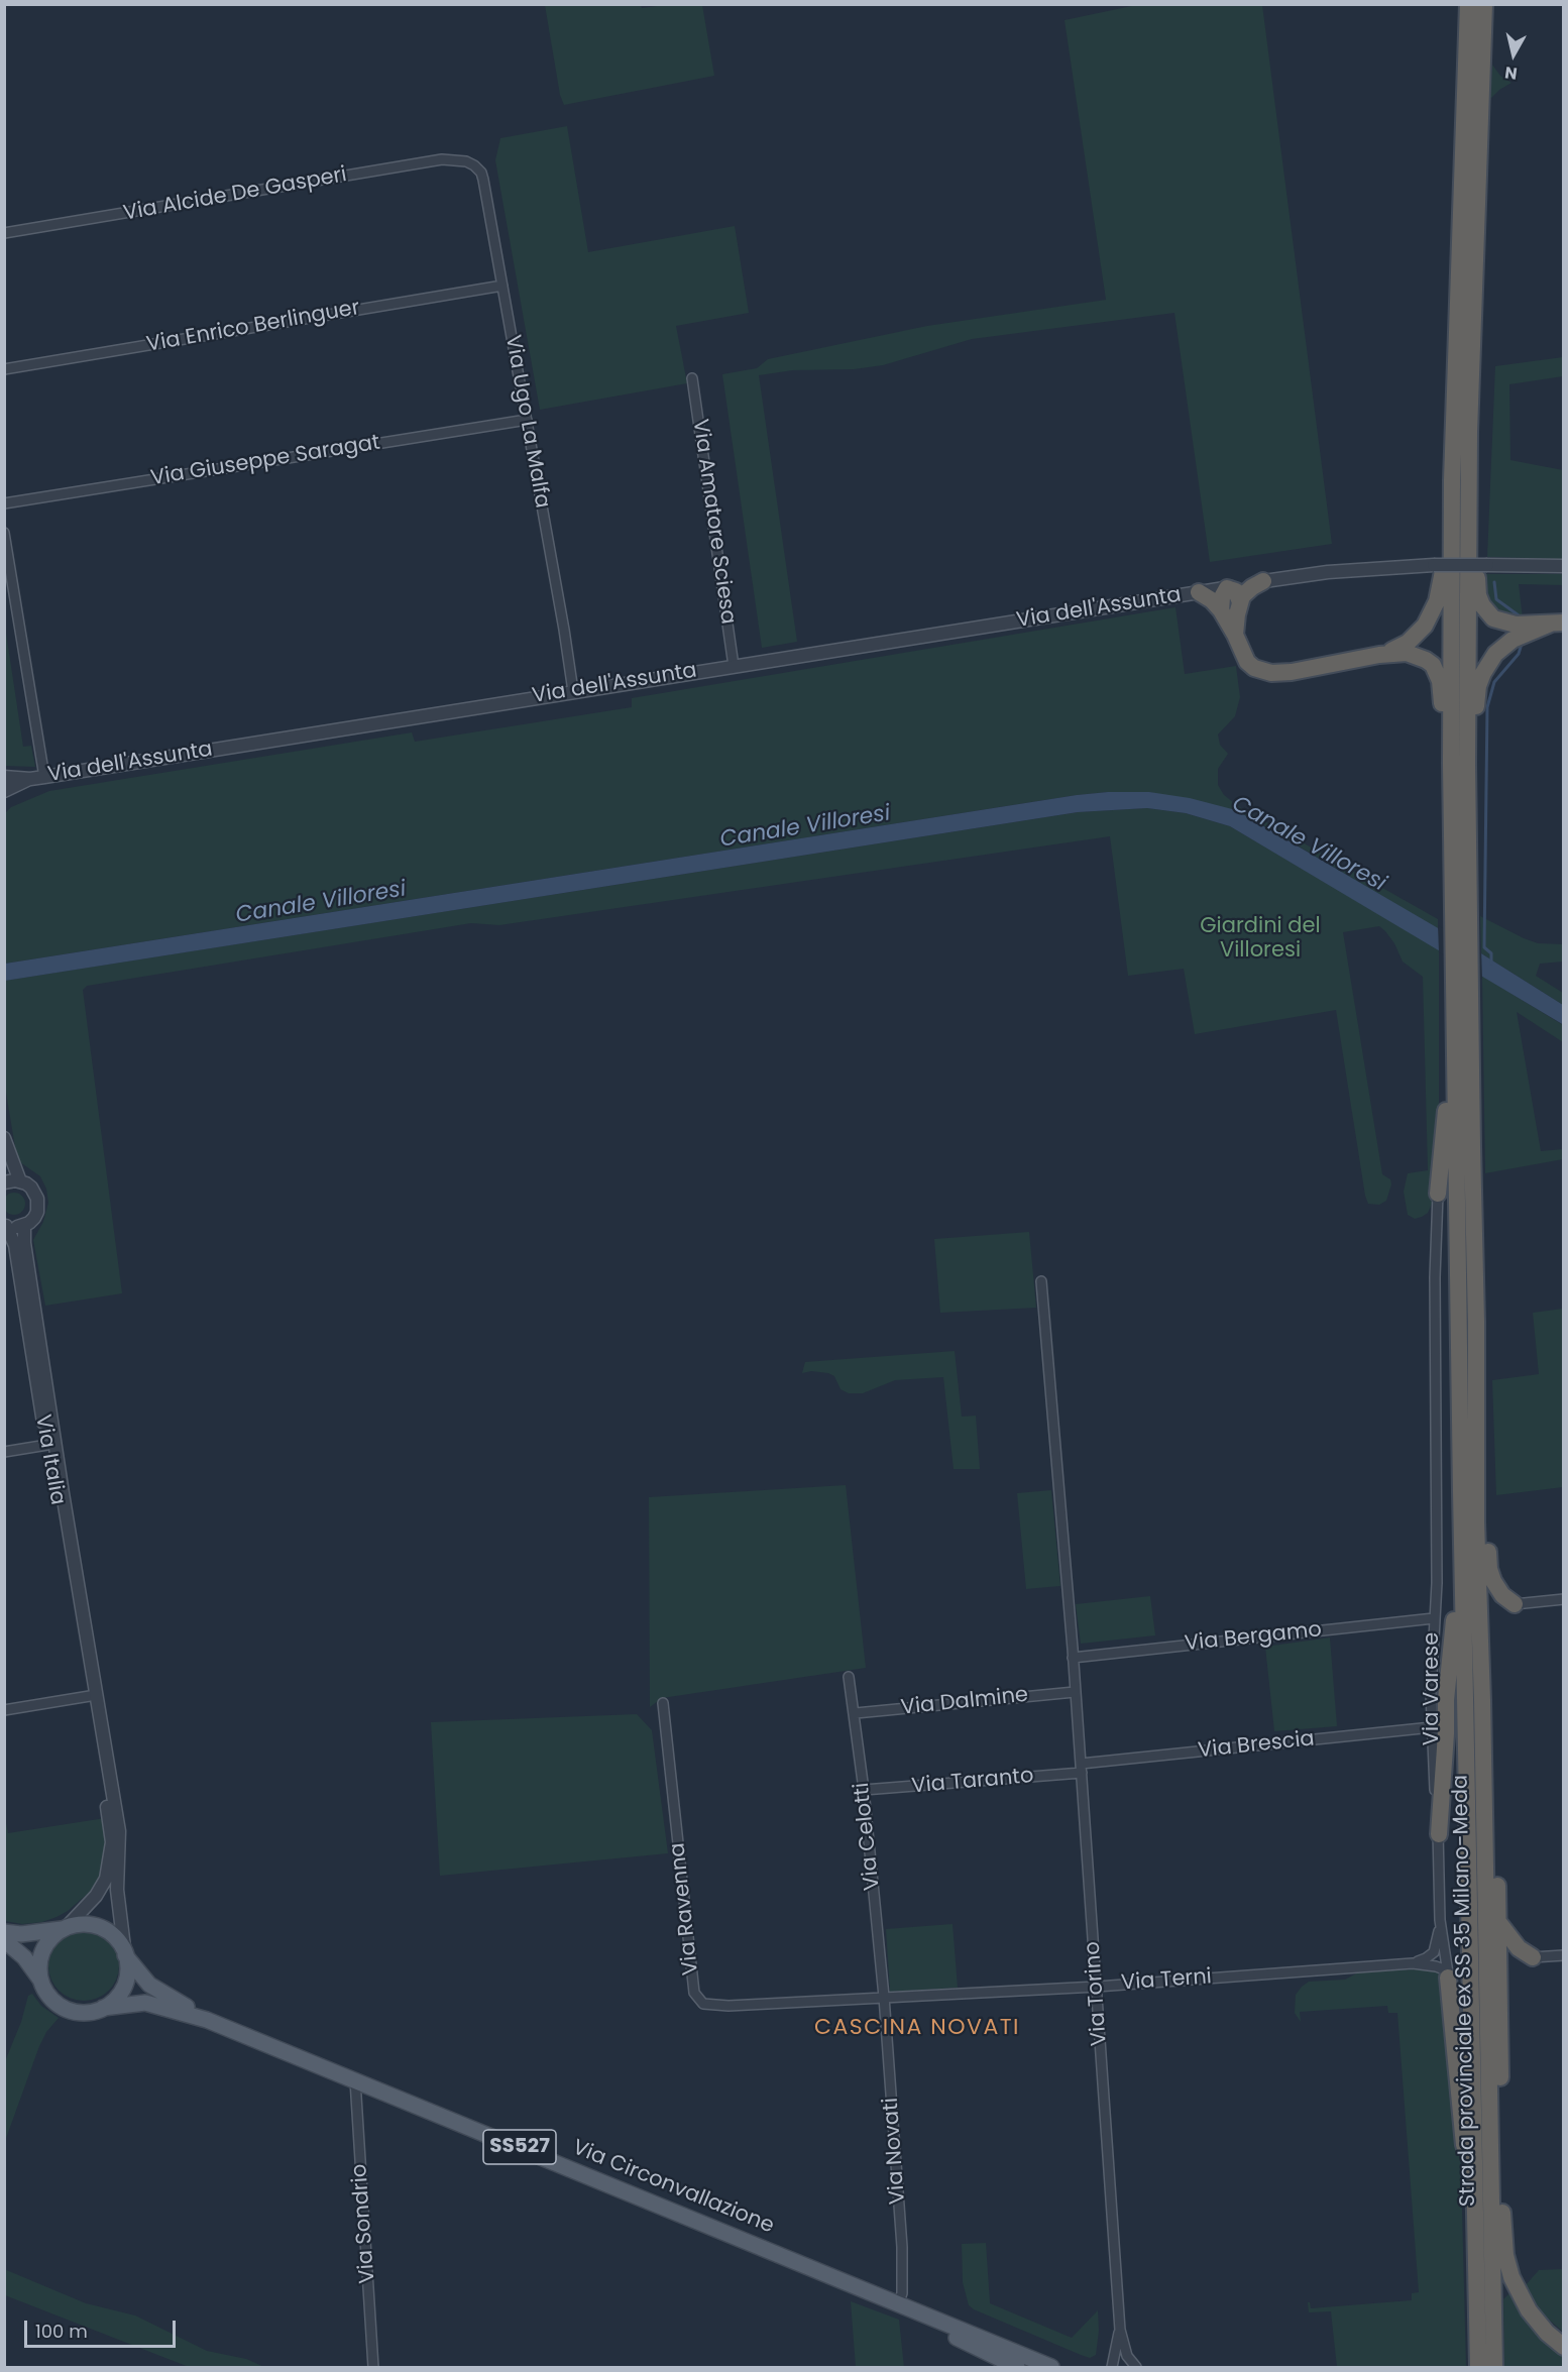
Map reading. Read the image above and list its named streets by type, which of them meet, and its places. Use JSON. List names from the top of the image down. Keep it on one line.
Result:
{"streets":{"highway":["Strada provinciale ex SS 35 Milano-Meda"],"main road":["SS527","Via Circonvallazione"],"street":["Via Alcide De Gasperi","Via Enrico Berlinguer","Via Ugo La Malfa","Via Giuseppe Saragat","Via Amatore Sciesa","Via dell'Assunta","Via Italia","Via Bergamo","Via Varese","Via Dalmine","Via Brescia","Via Taranto","Via Celotti","Via Ravenna","Via Terni","Via Torino","Via Novati","Via Sondrio"]},"crossings":[["Via Alcide De Gasperi","Via Ugo La Malfa"],["Via Enrico Berlinguer","Via Ugo La Malfa"],["Via Ugo La Malfa","Via Giuseppe Saragat"],["Via Ugo La Malfa","Via dell'Assunta"],["Via Amatore Sciesa","Via dell'Assunta"],["Via Bergamo","Via Varese"],["Via Bergamo","Via Torino"],["Via Varese","Via Brescia"],["Via Varese","Via Terni"],["Via Dalmine","Via Celotti"],["Via Dalmine","Via Torino"],["Via Brescia","Via Taranto"],["Via Brescia","Via Torino"],["Via Taranto","Via Celotti"],["Via Taranto","Via Torino"],["Via Celotti","Via Ravenna"],["Via Celotti","Via Terni"],["Via Celotti","Via Novati"],["Via Ravenna","Via Terni"],["Via Ravenna","Via Novati"],["Via Terni","Via Torino"],["Via Terni","Via Novati"],["Via Novati","Via Circonvallazione"],["Via Circonvallazione","Via Sondrio"]],"districts":["CASCINA NOVATI"],"water":["Canale Villoresi"],"parks":["Giardini del Villoresi"],"scale_bar":"100 m","north":"bottom"}
